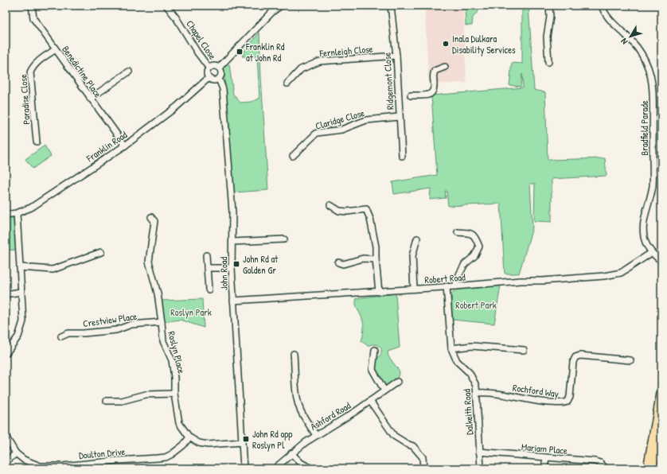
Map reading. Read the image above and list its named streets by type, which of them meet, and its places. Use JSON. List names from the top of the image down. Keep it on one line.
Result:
{"streets":{"street":["Chapel Close","Fernleigh Close","Benedictine Place","Ridgemont Close","Paradise Close","Claridge Close","Bradfield Parade","Franklin Road","John Road","Robert Road","Crestview Place","Roslyn Place","Rochford Way","Dalkeith Road","Ashford Road","Mariam Place","Doulton Drive"]},"crossings":[["Chapel Close","Franklin Road"],["Chapel Close","John Road"],["Fernleigh Close","Ridgemont Close"],["Benedictine Place","Paradise Close"],["Benedictine Place","Franklin Road"],["Ridgemont Close","Claridge Close"],["Bradfield Parade","Robert Road"],["Franklin Road","John Road"],["John Road","Robert Road"],["John Road","Roslyn Place"],["Robert Road","Dalkeith Road"],["Crestview Place","Roslyn Place"],["Roslyn Place","Doulton Drive"],["Rochford Way","Dalkeith Road"],["Dalkeith Road","Mariam Place"]],"parks":["Robert Park","Roslyn Park"],"places":{"other":["Inala Dulkara Disability Services"],"transit":["Franklin Rd at John Rd","John Rd at Golden Gr","John Rd opp Roslyn Pl"]},"north":"bottom left"}
